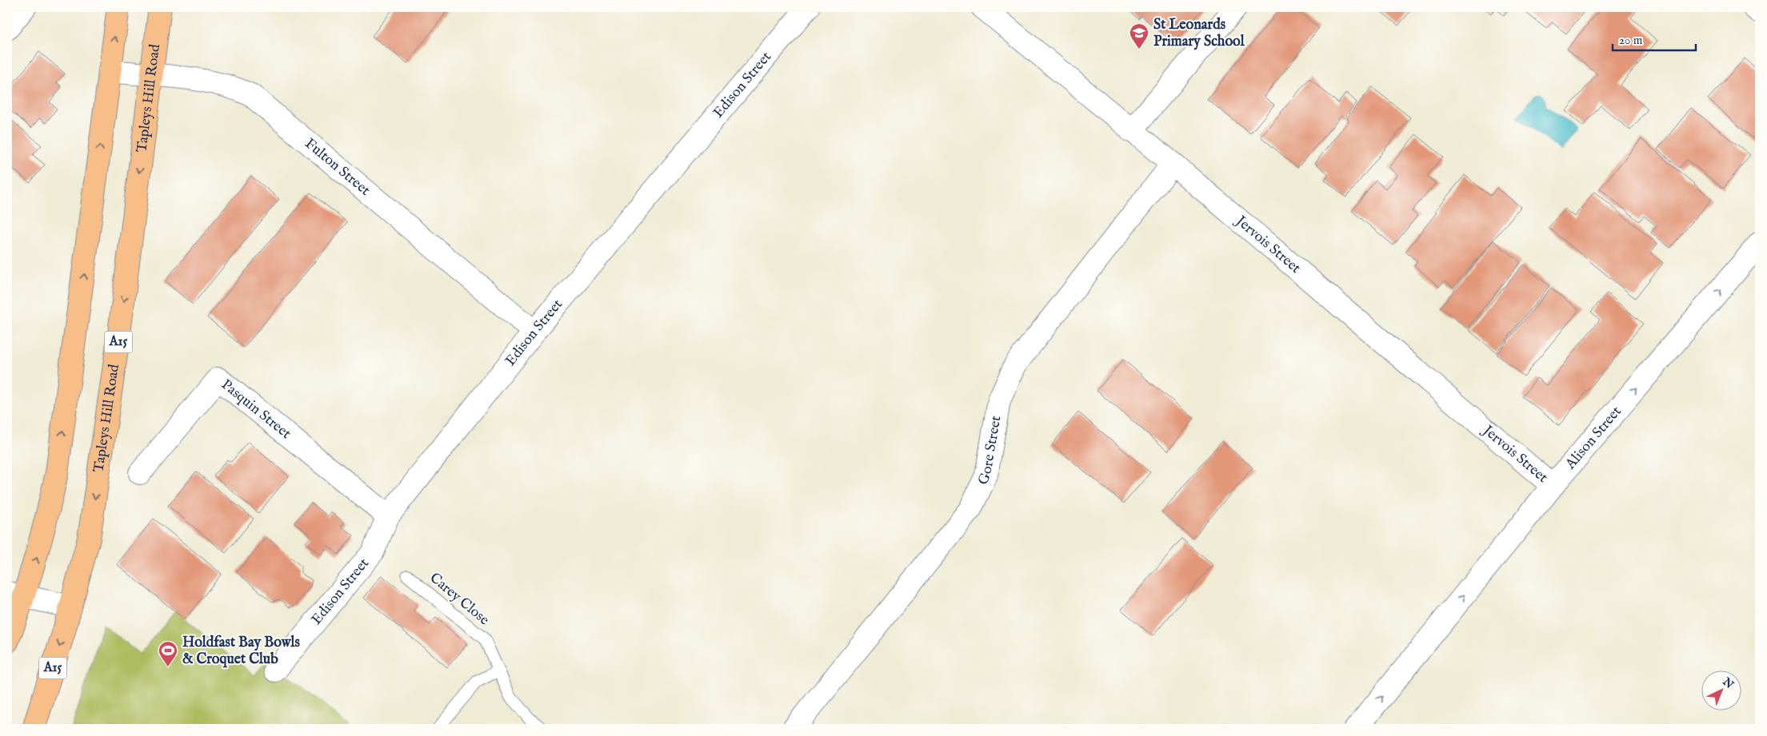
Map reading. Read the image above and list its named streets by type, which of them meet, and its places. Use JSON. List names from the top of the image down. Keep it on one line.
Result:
{"streets":{"main road":["Tapleys Hill Road","A15"],"street":["Edison Street","Fulton Street","Jervois Street","Pasquin Street","Alison Street","Gore Street"],"lane":["Carey Close"]},"crossings":[["Edison Street","Fulton Street"],["Edison Street","Pasquin Street"],["Tapleys Hill Road","Fulton Street"],["Jervois Street","Alison Street"],["Jervois Street","Gore Street"]],"one_way":["Alison Street"],"places":{"school or university":["St Leonards Primary School"],"sports":["Holdfast Bay Bowls & Croquet Club"]},"scale_bar":"20 m","north":"top right"}
